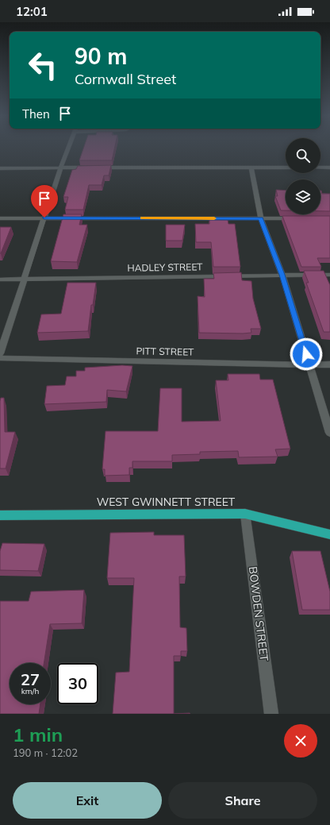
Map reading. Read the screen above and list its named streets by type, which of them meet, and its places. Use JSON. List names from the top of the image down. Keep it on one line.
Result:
{"streets":{"main road":["WEST GWINNETT STREET"],"street":["HADLEY STREET","PITT STREET","BOWDEN STREET"]},"crossings":[["WEST GWINNETT STREET","BOWDEN STREET"]],"page":{"status":"12:01","turn":["90 m","Cornwall Street"],"then":"Then","speed":"27 km/h","limit":"30","heading":["1 min","190 m · 12:02"],"buttons":["Exit","Share"]}}
